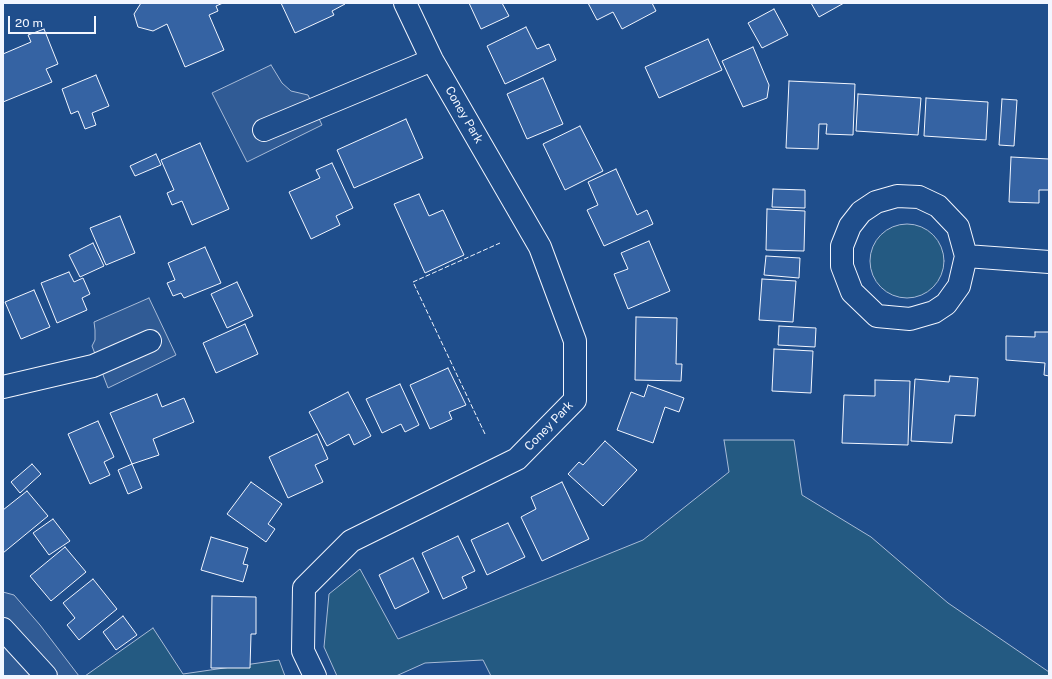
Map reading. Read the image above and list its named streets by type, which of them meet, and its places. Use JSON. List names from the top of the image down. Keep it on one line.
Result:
{"streets":{"street":["Coney Park"]},"scale_bar":"20 m"}
